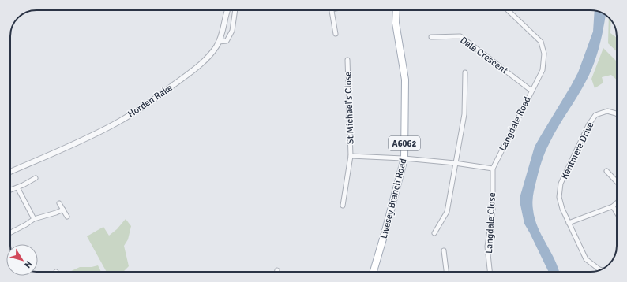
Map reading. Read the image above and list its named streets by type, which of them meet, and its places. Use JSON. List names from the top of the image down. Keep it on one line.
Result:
{"streets":{"main road":["A6062","Livesey Branch Road"],"street":["Dale Crescent","Horden Rake","St Michael's Close","Langdale Road","Kentmere Drive","Langdale Close"]},"crossings":[["Dale Crescent","Langdale Road"],["St Michael's Close","Livesey Branch Road"],["Langdale Road","Langdale Close"]],"north":"bottom right"}
